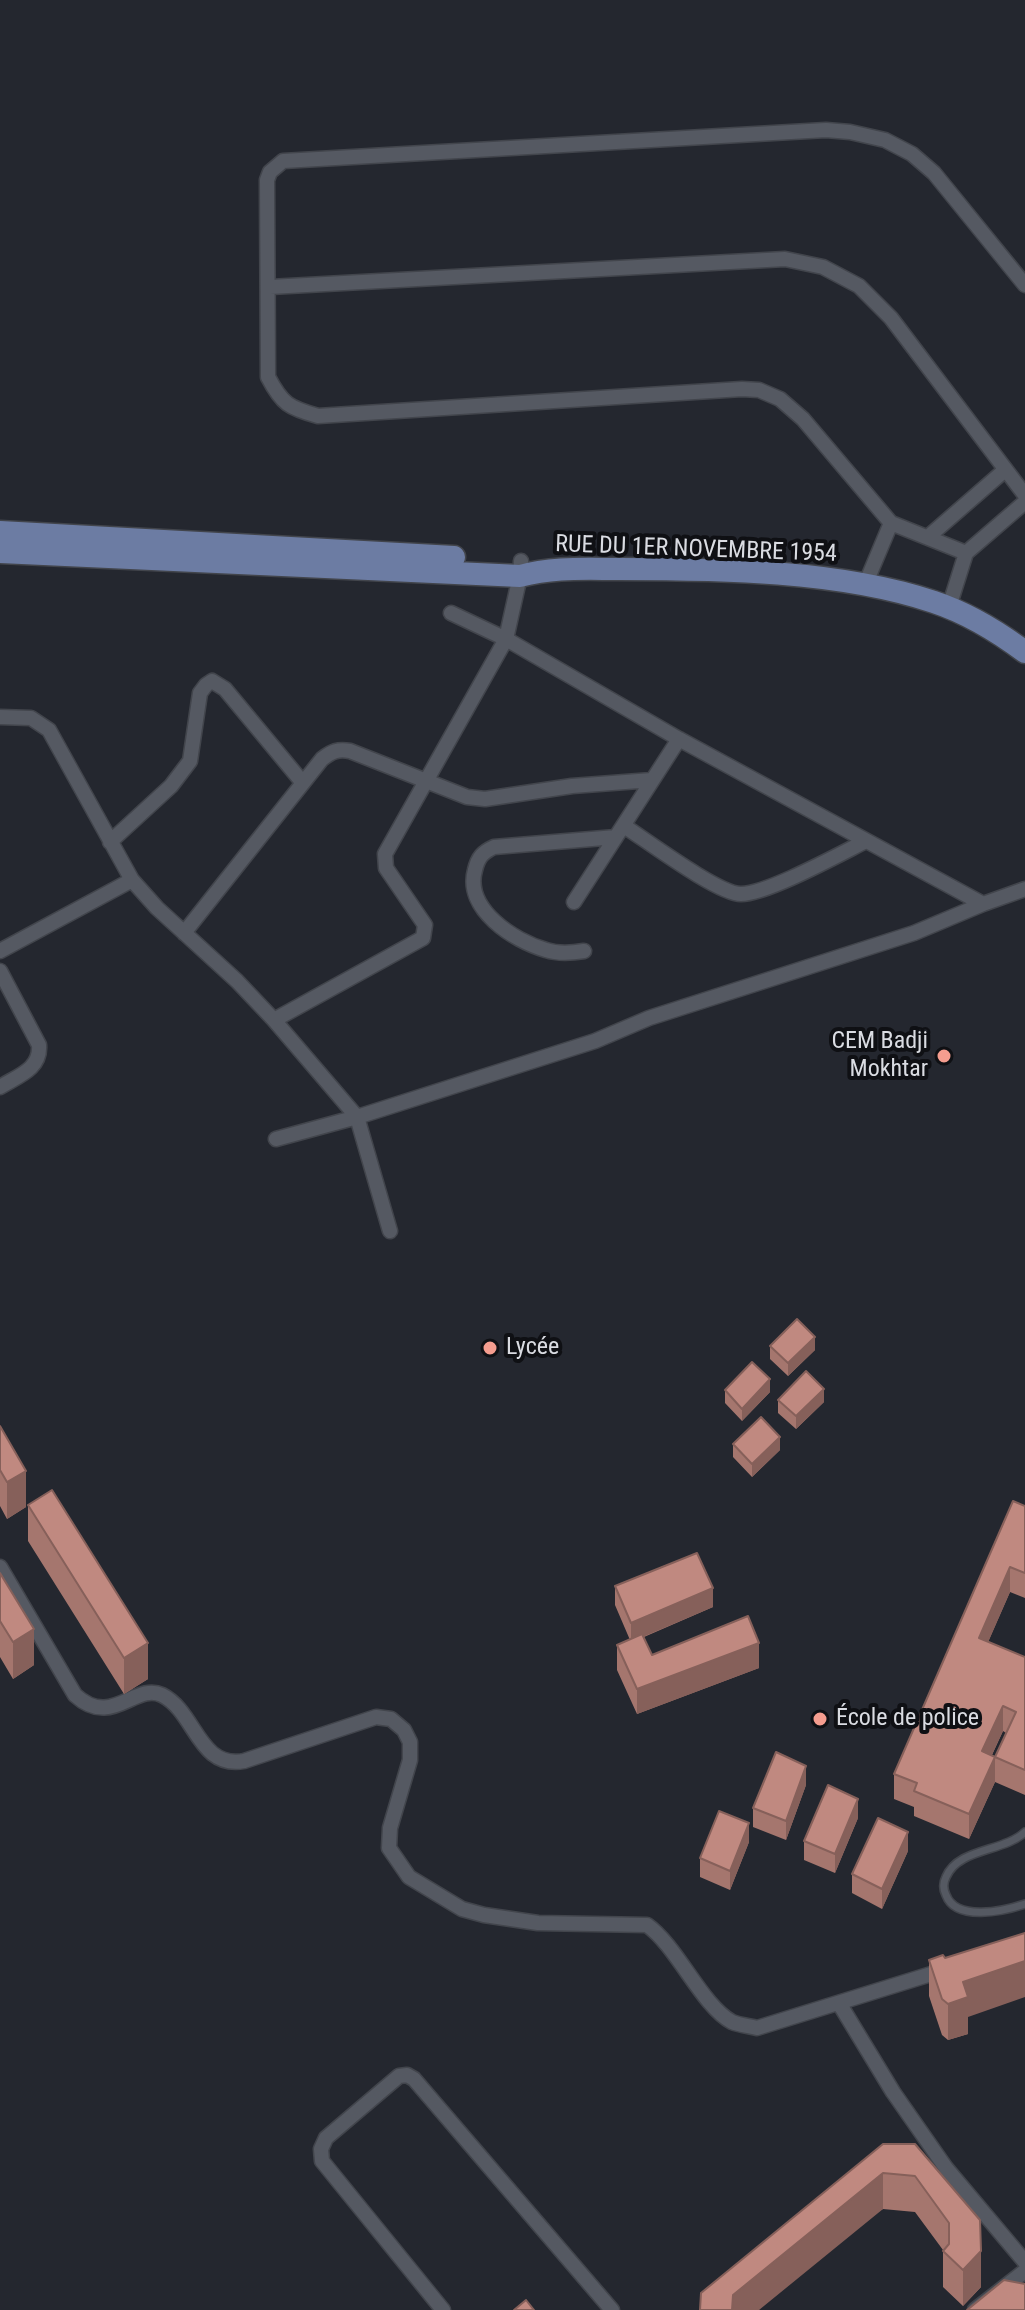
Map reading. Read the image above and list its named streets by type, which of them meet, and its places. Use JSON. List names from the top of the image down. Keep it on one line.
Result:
{"streets":{"main road":["RUE DU 1ER NOVEMBRE 1954"]},"places":["CEM Badji Mokhtar","Lycée","École de police"]}
